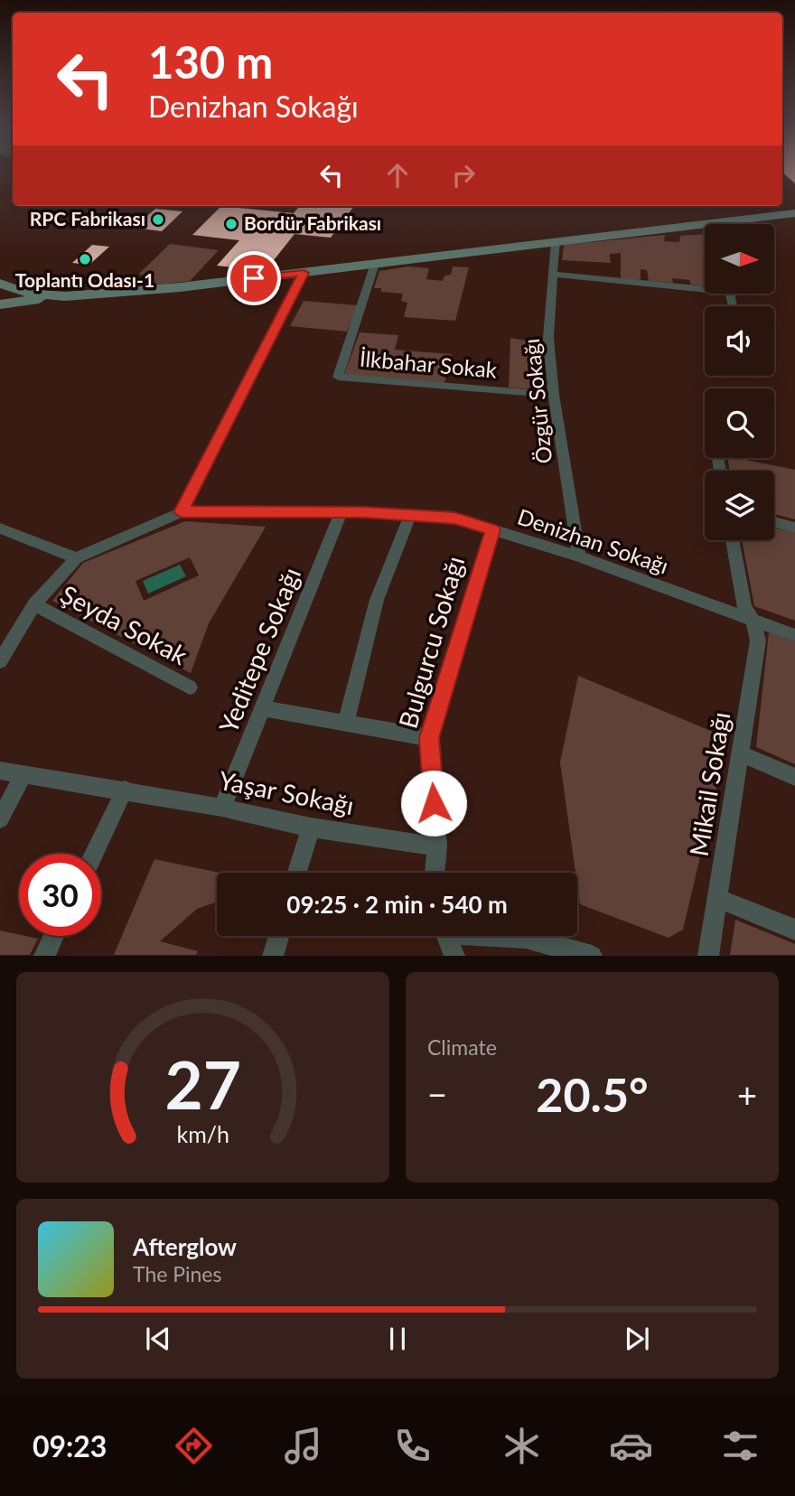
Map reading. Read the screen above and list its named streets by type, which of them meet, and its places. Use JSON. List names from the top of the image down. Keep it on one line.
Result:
{"streets":{"street":["İlkbahar Sokak","Özgür Sokağı","Denizhan Sokağı","Şeyda Sokak","Bulgurcu Sokağı","Yeditepe Sokağı","Mikail Sokağı","Yaşar Sokağı"]},"crossings":[["İlkbahar Sokak","Özgür Sokağı"],["Özgür Sokağı","Denizhan Sokağı"],["Denizhan Sokağı","Bulgurcu Sokağı"],["Denizhan Sokağı","Yeditepe Sokağı"],["Denizhan Sokağı","Mikail Sokağı"],["Bulgurcu Sokağı","Yaşar Sokağı"],["Yeditepe Sokağı","Yaşar Sokağı"]],"places":["RPC Fabrikası","Bordür Fabrikası","Toplantı Odası-1"],"north":"right","page":{"turn":["130 m","Denizhan Sokağı"],"limit":"30","trip":"09:25 · 2 min · 540 m","tile":"Climate","heat":["−","20.5°","+"],"song":["Afterglow","The Pines"],"tabs":"09:23","gauge":["27","km/h"]}}
